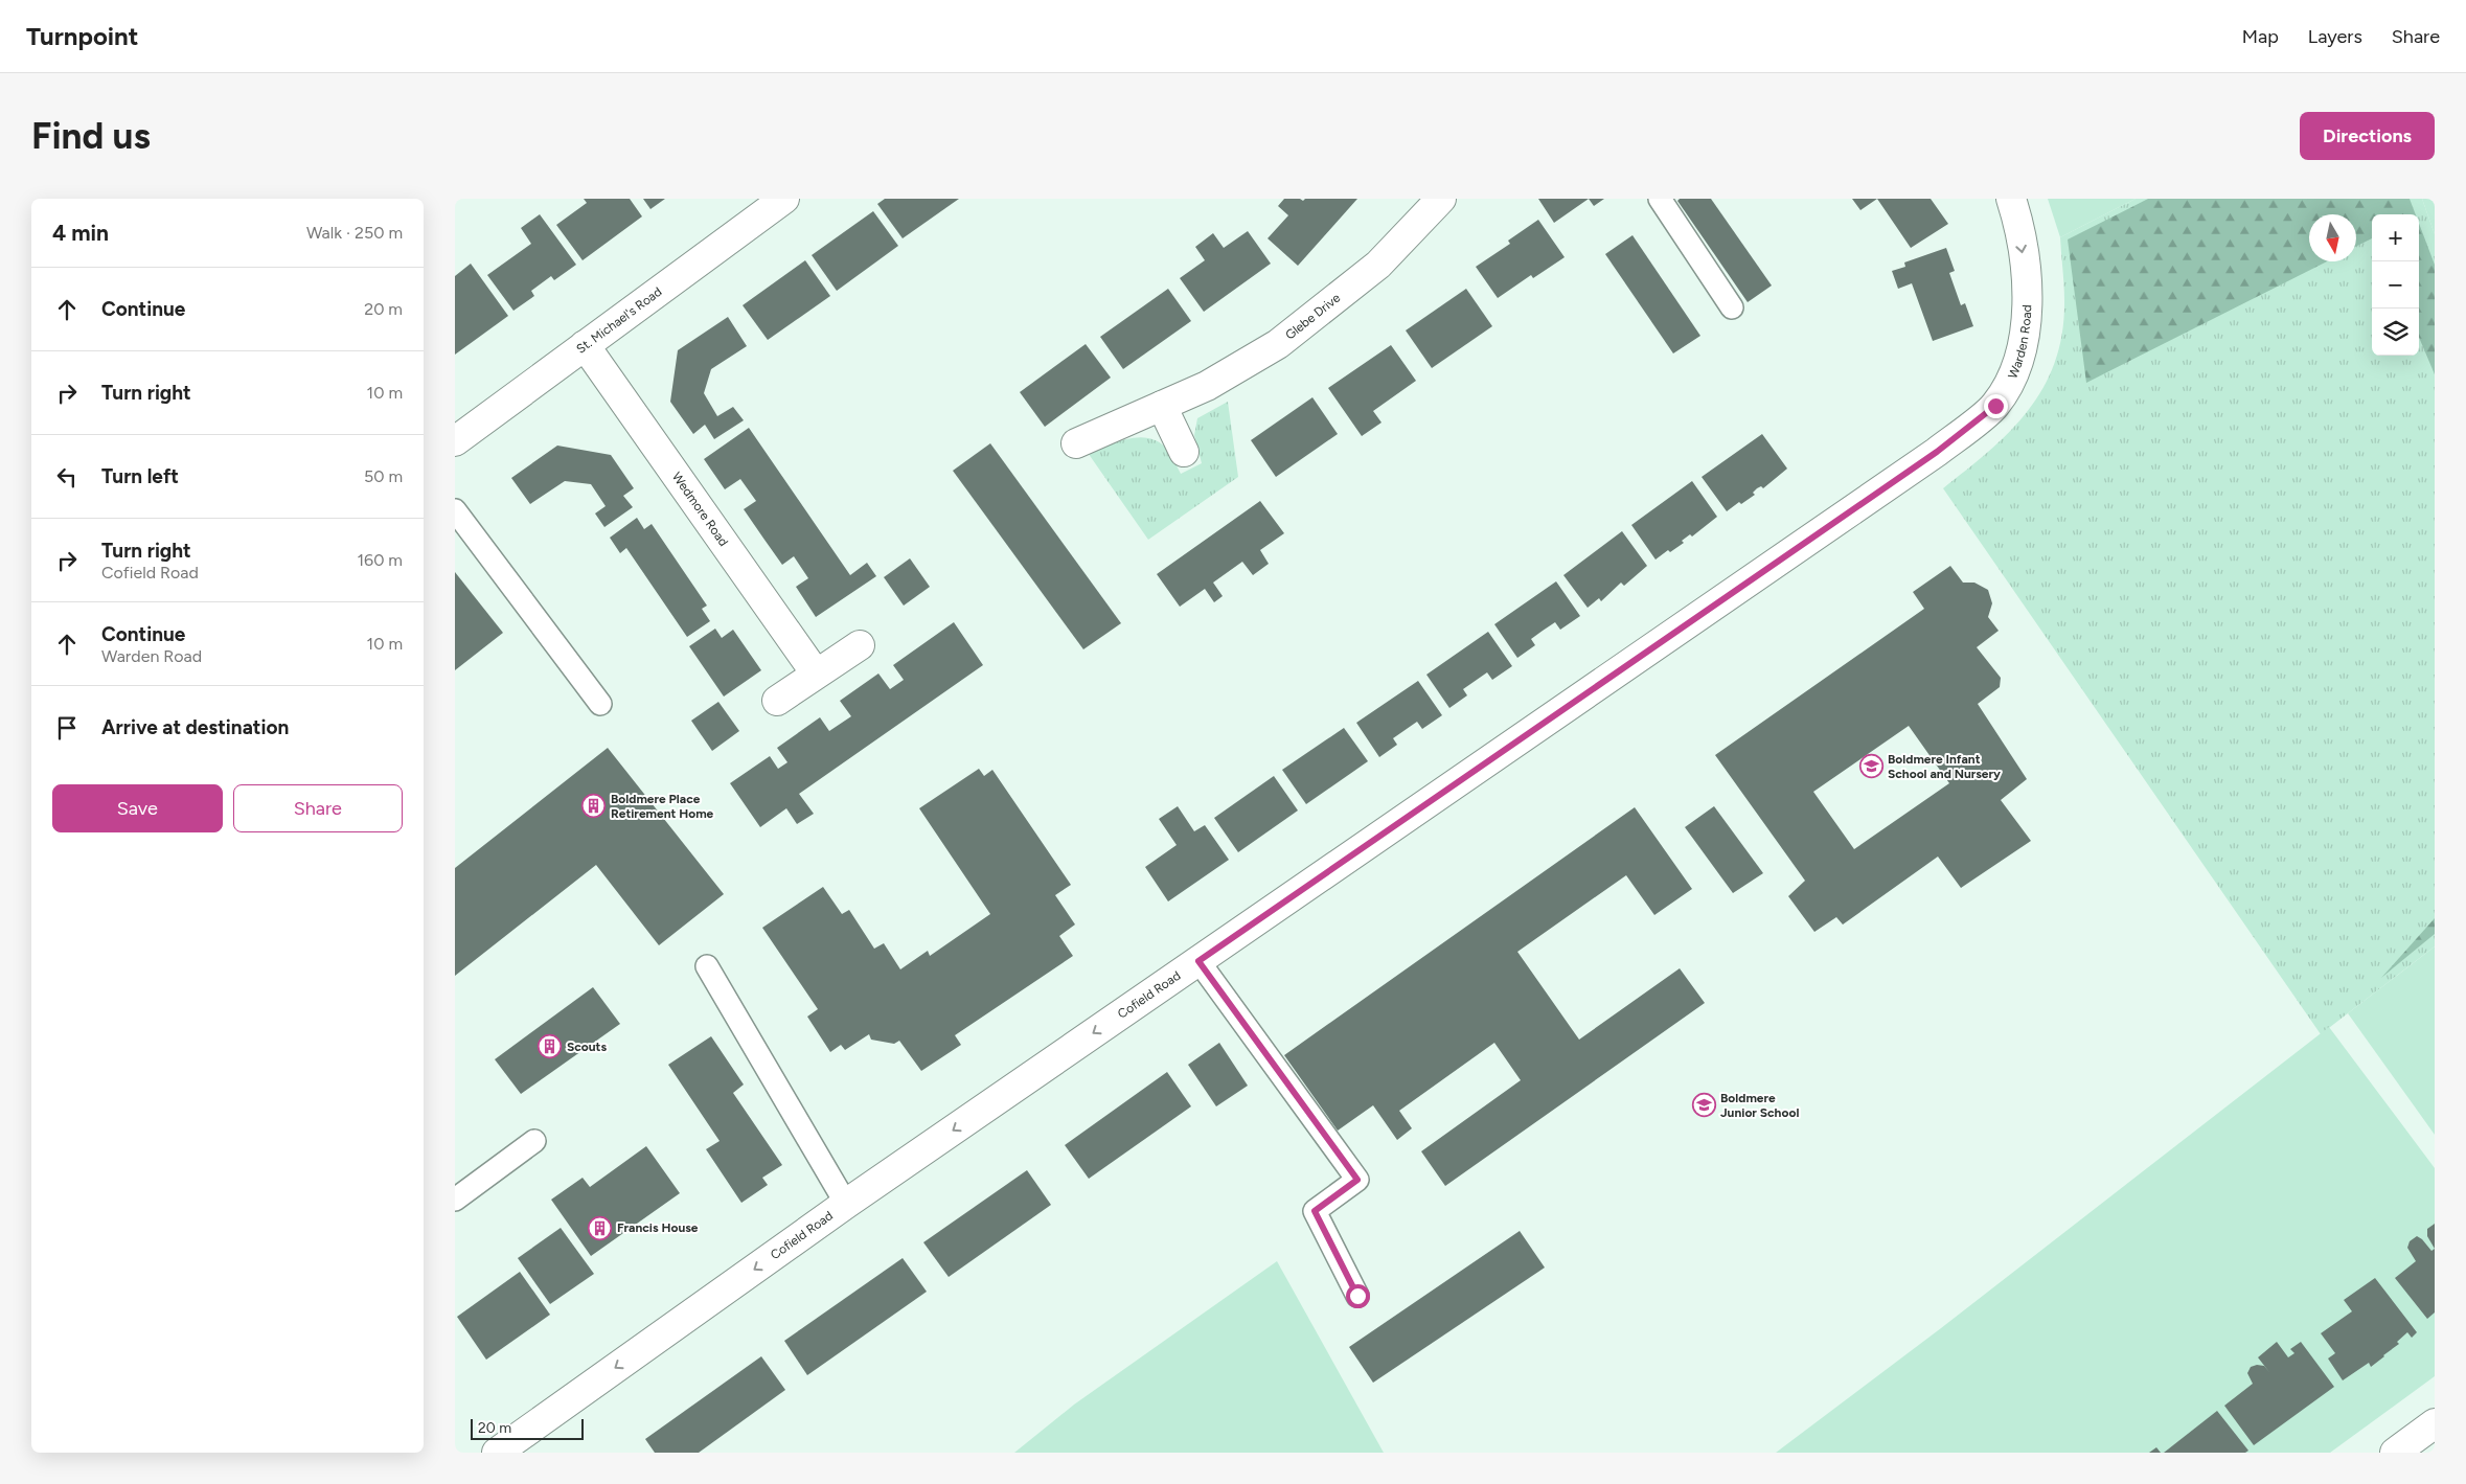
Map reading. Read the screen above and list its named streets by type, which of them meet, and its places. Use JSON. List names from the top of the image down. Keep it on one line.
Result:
{"streets":{"street":["Glebe Drive","St. Michael's Road","Warden Road","Wedmore Road","Cofield Road"]},"crossings":[["St. Michael's Road","Wedmore Road"],["Warden Road","Cofield Road"]],"one_way":["Warden Road","Cofield Road"],"places":{"school or university":["Boldmere Infant School and Nursery","Boldmere Junior School"],"building":["Boldmere Place Retirement Home","Scouts","Francis House"]},"scale_bar":"20 m","north":"bottom","page":{"header":"Turnpoint","nav":["Map","Layers","Share"],"buttons":["Directions",["Save","Share"]],"title":"Find us","heading":["4 min","Walk · 250 m"],"map_buttons":["+","−"],"list":[["Continue","20 m"],["Turn right","10 m"],["Turn left","50 m"],["Turn right","Cofield Road","160 m"],["Continue","Warden Road","10 m"],"Arrive at destination"],"scale":"20 m"}}
